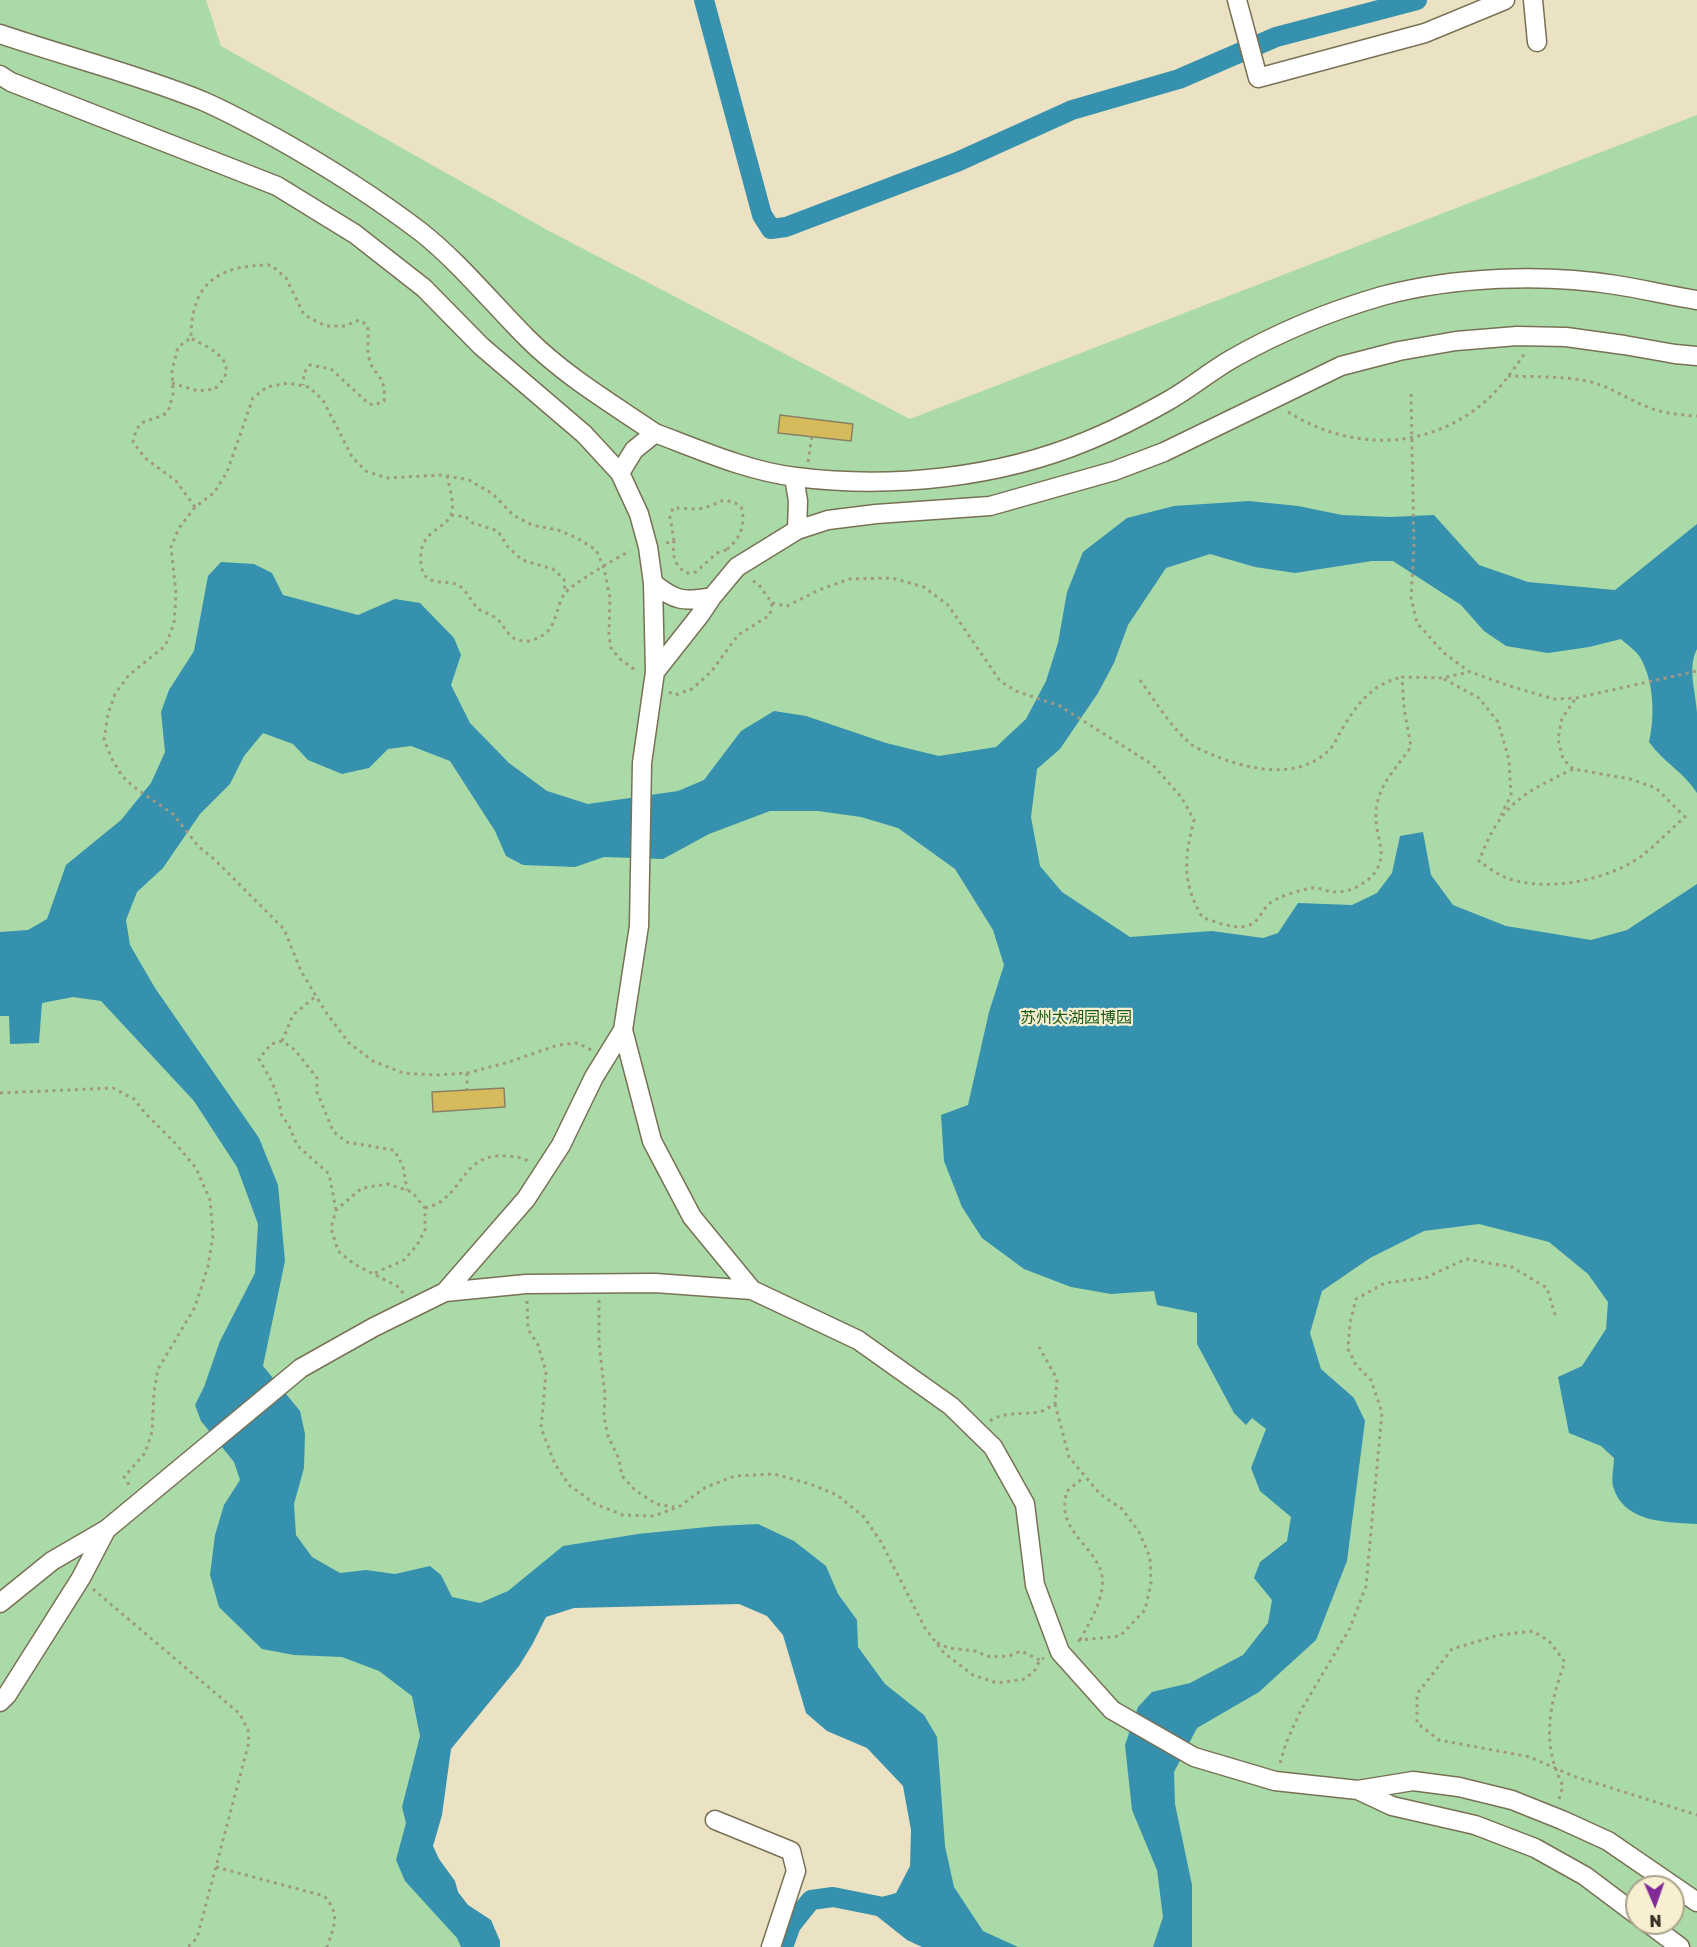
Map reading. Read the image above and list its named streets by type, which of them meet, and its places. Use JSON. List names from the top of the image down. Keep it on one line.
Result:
{"parks":["苏州太湖园博园"],"north":"bottom"}
